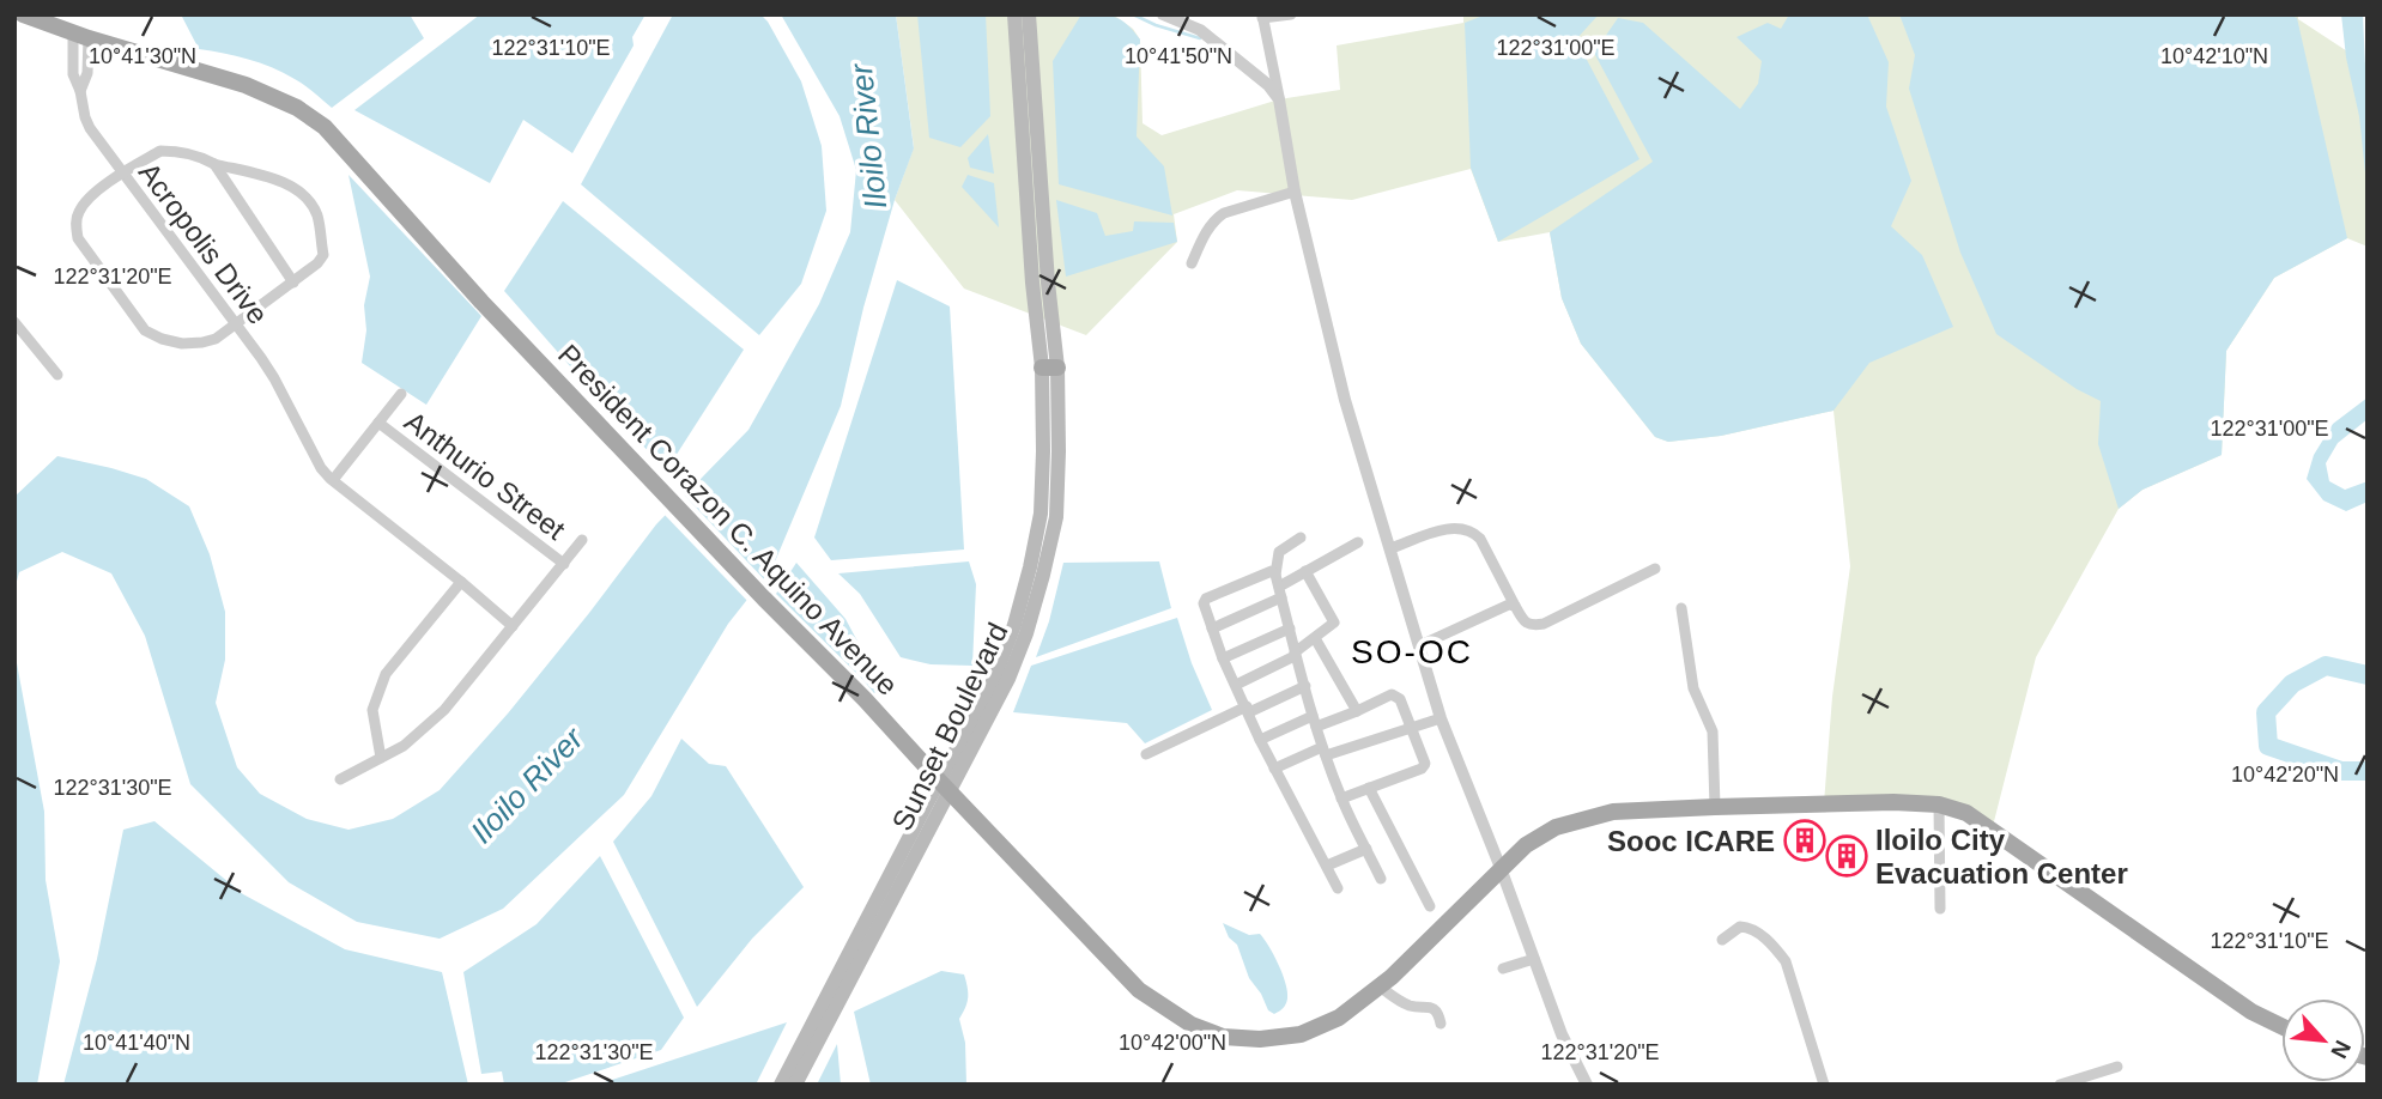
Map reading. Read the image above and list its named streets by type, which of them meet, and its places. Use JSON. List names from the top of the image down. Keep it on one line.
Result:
{"streets":{"main road":["President Corazon C. Aquino Avenue","Sunset Boulevard"],"street":["Acropolis Drive","Anthurio Street"]},"crossings":[["Acropolis Drive","President Corazon C. Aquino Avenue"],["President Corazon C. Aquino Avenue","Sunset Boulevard"]],"districts":["SO-OC"],"water":["Iloilo River"],"places":{"building":["Sooc ICARE","Iloilo City Evacuation Center"]},"north":"bottom right","coordinates":["122°31'10\"E","122°31'00\"E","10°41'30\"N","10°41'50\"N","10°42'10\"N","122°31'20\"E","10°42'20\"N","122°31'30\"E","10°41'40\"N","10°42'00\"N"]}
